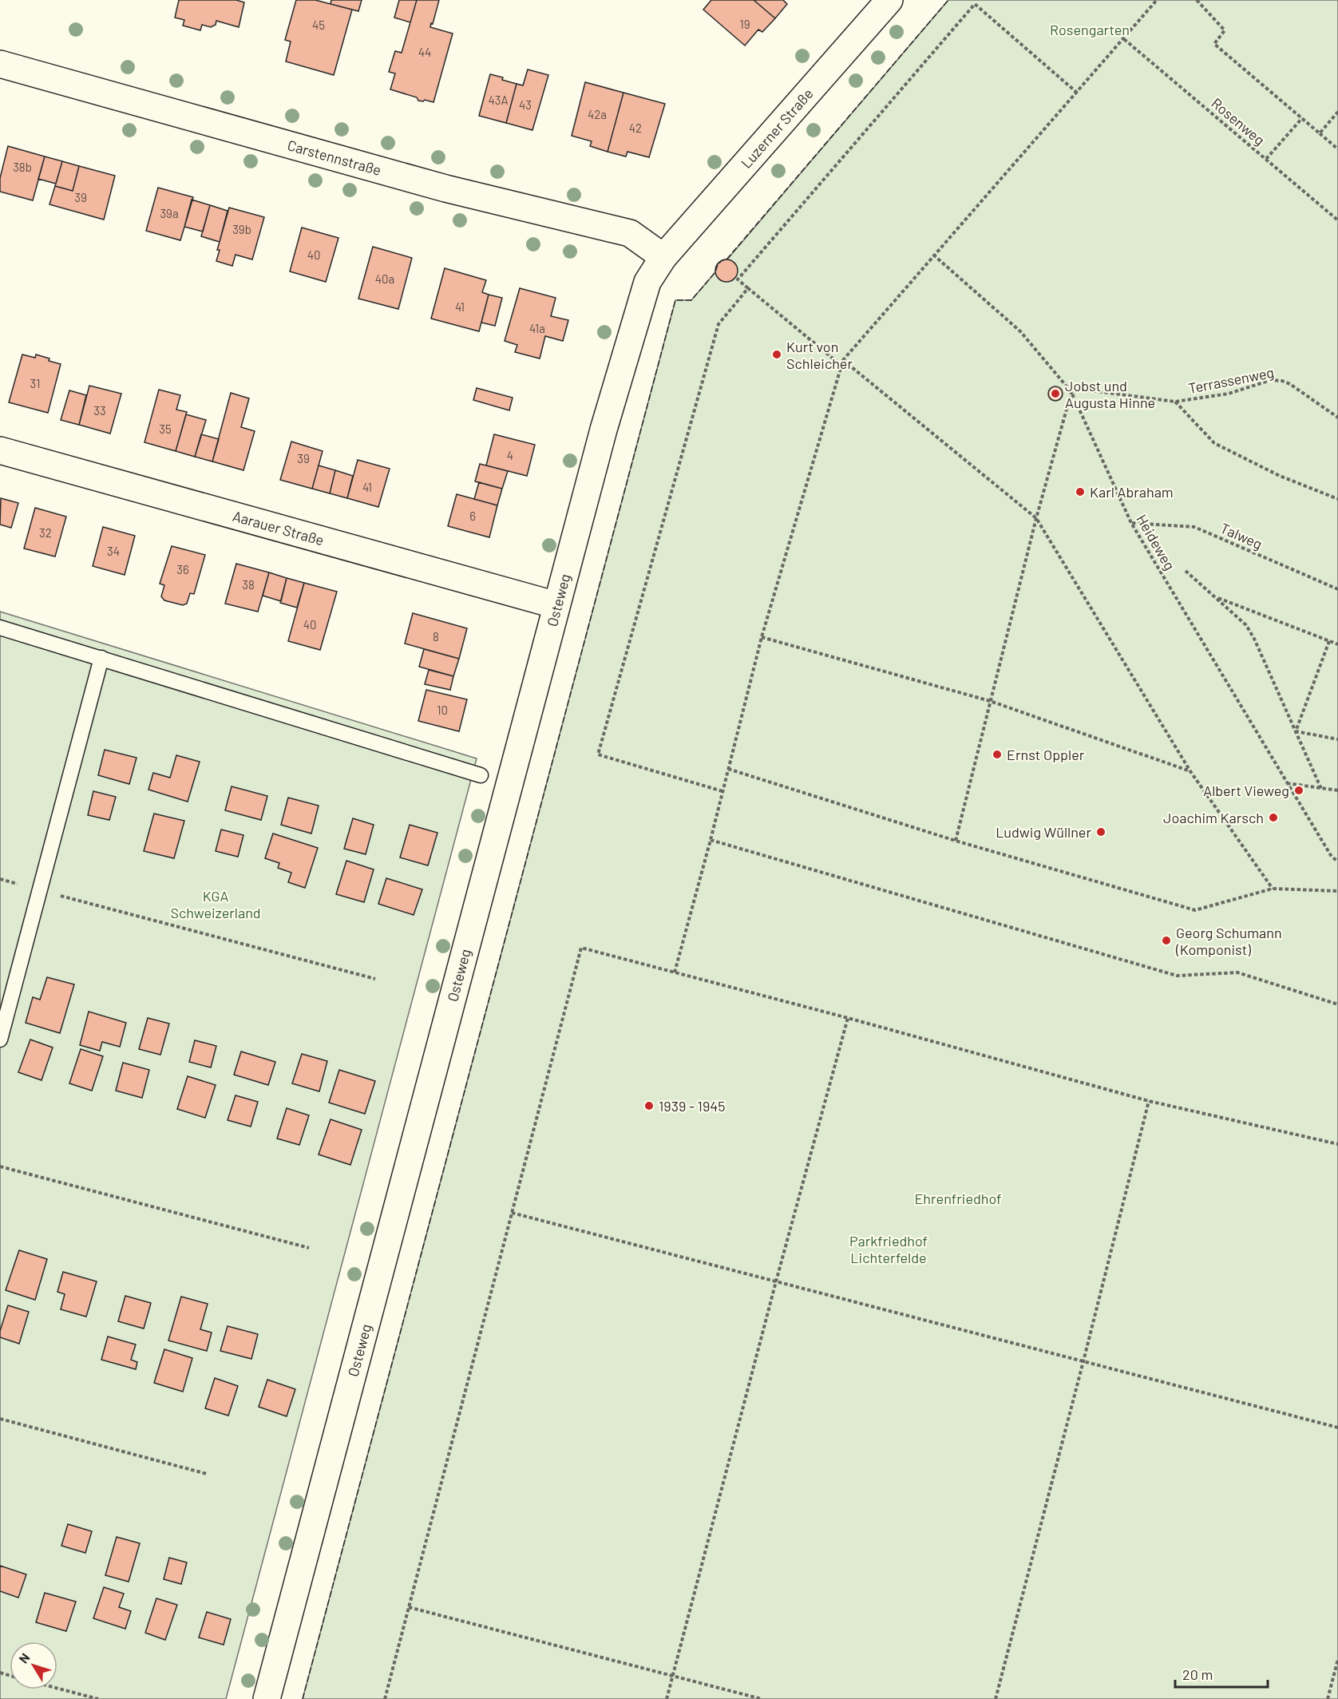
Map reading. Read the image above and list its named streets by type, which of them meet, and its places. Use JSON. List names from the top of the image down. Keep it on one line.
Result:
{"streets":{"street":["Luzerner Straße","Carstennstraße","Aarauer Straße","Osteweg"],"path":["Rosenweg","Terrassenweg","Talweg","Heideweg"]},"crossings":[["Luzerner Straße","Carstennstraße"],["Luzerner Straße","Osteweg"],["Carstennstraße","Osteweg"],["Terrassenweg","Heideweg"],["Aarauer Straße","Osteweg"],["Talweg","Heideweg"]],"parks":["Rosengarten","KGA Schweizerland","Ehrenfriedhof","Parkfriedhof Lichterfelde"],"places":["Kurt von Schleicher","Jobst und Augusta Hinne","Karl Abraham","Ernst Oppler","Albert Vieweg","Joachim Karsch","Ludwig Wüllner","Georg Schumann (Komponist)","1939 - 1945"],"house_numbers":["19","45","44","43A","43","42a","42","38b","39","39a","39b","40","40a","41","41a","31","33","35","4","39","41","6","32","34","36","38","40","8","10"],"scale_bar":"20 m","north":"top left"}
